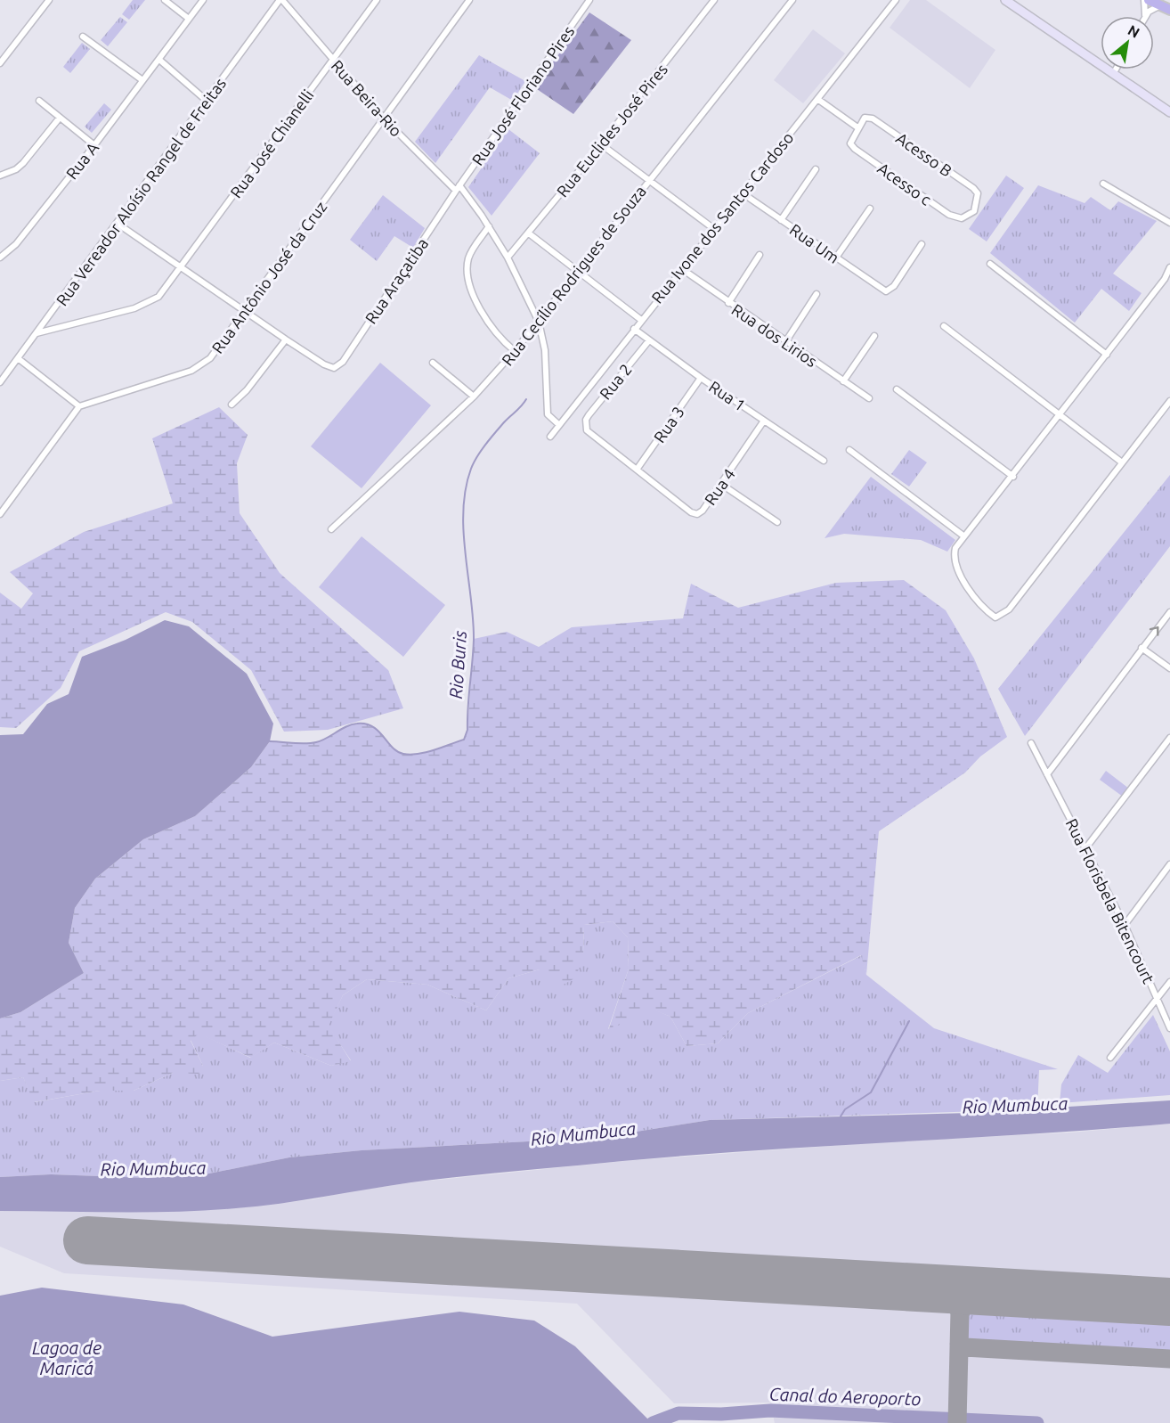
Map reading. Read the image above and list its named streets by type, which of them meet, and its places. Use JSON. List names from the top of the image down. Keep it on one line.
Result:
{"streets":{"street":["Rua José Floriano Pires","Rua Beira-Rio","Rua Euclides José Pires","Rua José Chianelli","Acesso B","Rua A","Acesso c","Rua Vereador Aloísio Rangel de Freitas","Rua Ivone dos Santos Cardoso","Rua Um","Rua Cecílio Rodrigues de Souza","Rua Antônio José da Cruz","Rua Araçatiba","Rua dos Lirios","Rua 2","Rua 1","Rua 3","Rua 4","Rua Florisbela Bitencourt"]},"crossings":[["Rua José Floriano Pires","Rua Beira-Rio"],["Rua José Floriano Pires","Rua Araçatiba"],["Rua Beira-Rio","Rua José Chianelli"],["Rua Beira-Rio","Rua Vereador Aloísio Rangel de Freitas"],["Rua Beira-Rio","Rua Antônio José da Cruz"],["Rua Beira-Rio","Rua Araçatiba"],["Rua José Chianelli","Rua Vereador Aloísio Rangel de Freitas"],["Acesso B","Acesso c"],["Rua Ivone dos Santos Cardoso","Rua Um"],["Rua Ivone dos Santos Cardoso","Rua dos Lirios"],["Rua Ivone dos Santos Cardoso","Rua 1"],["Rua 2","Rua 1"],["Rua 2","Rua 3"],["Rua 2","Rua 4"],["Rua 1","Rua 3"],["Rua 1","Rua 4"],["Rua 3","Rua 4"]],"water":["Rio Buris","Rio Mumbuca","Lagoa de Maricá","Canal do Aeroporto"],"north":"top right"}
